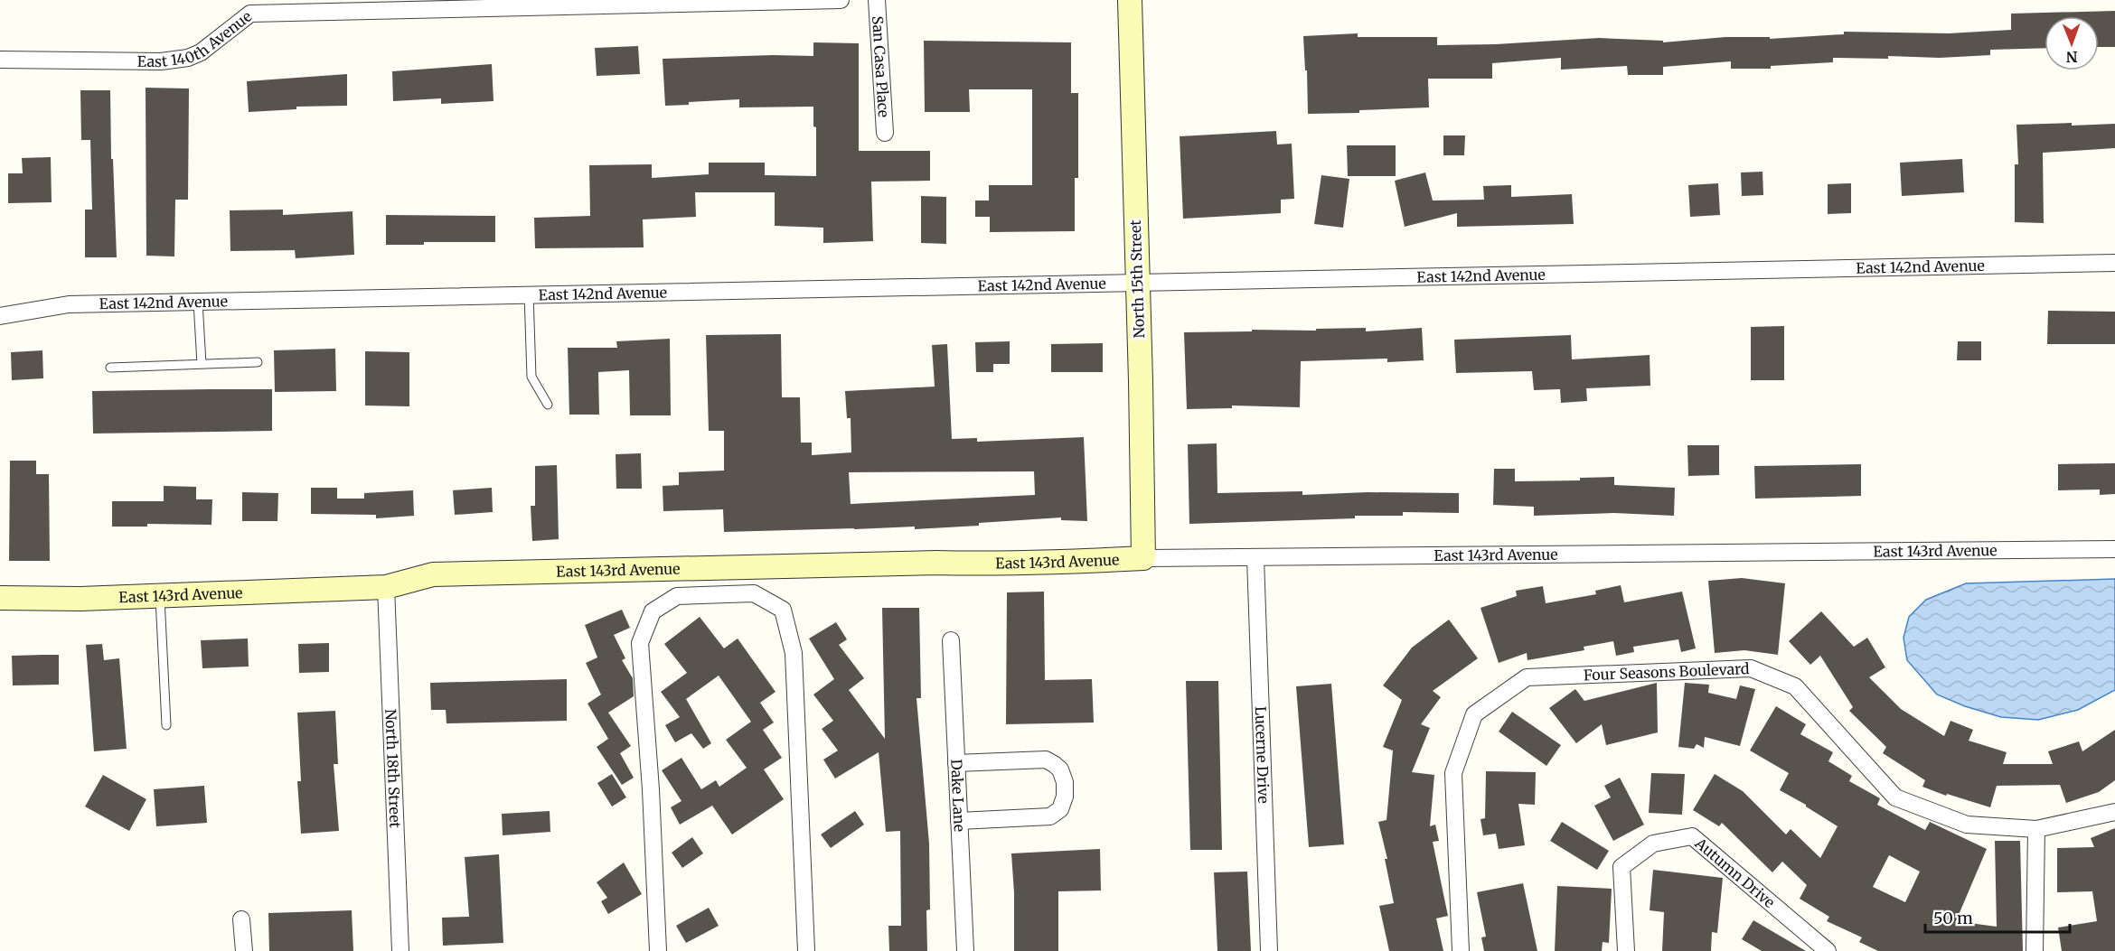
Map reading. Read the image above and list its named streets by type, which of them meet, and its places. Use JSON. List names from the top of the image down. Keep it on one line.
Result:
{"streets":{"street":["East 140th Avenue","San Casa Place","East 142nd Avenue","North 15th Street","East 143rd Avenue","Four Seasons Boulevard","Lucerne Drive","North 18th Street","Dake Lane","Autumn Drive"]},"crossings":[["East 142nd Avenue","North 15th Street"],["North 15th Street","East 143rd Avenue"],["East 143rd Avenue","Lucerne Drive"],["East 143rd Avenue","North 18th Street"]],"scale_bar":"50 m","north":"bottom"}
